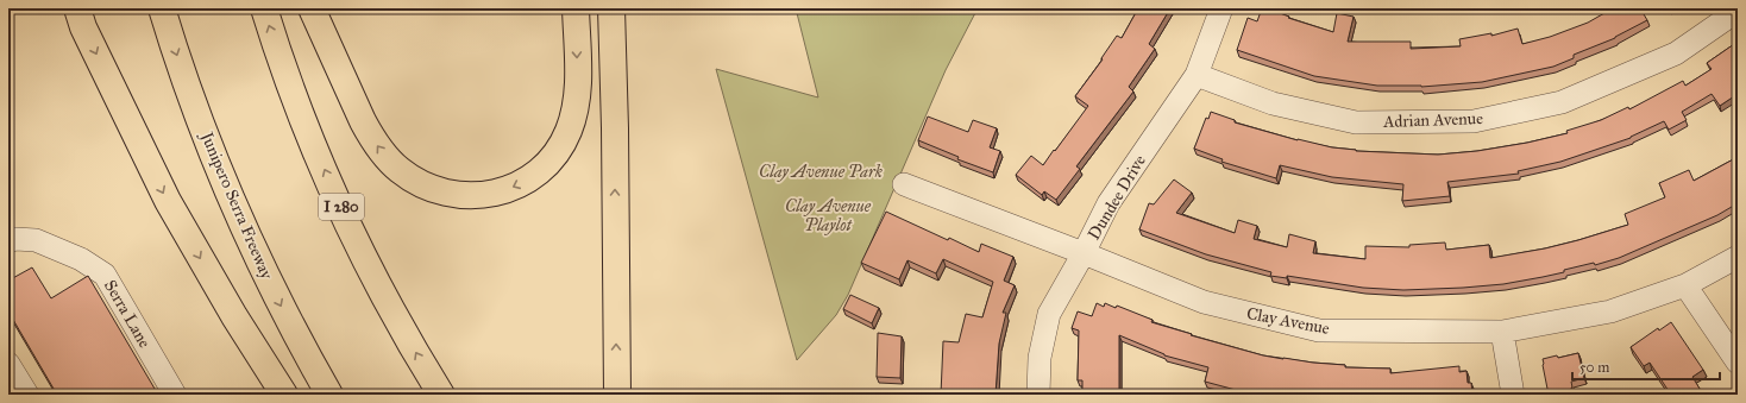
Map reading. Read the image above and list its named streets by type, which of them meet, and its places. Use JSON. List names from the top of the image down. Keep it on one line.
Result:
{"streets":{"highway":["Junipero Serra Freeway","I 280"],"street":["Adrian Avenue","Dundee Drive","Serra Lane","Clay Avenue"]},"crossings":[["Adrian Avenue","Dundee Drive"],["Dundee Drive","Clay Avenue"]],"parks":["Clay Avenue Park","Clay Avenue Playlot"],"scale_bar":"50 m"}
